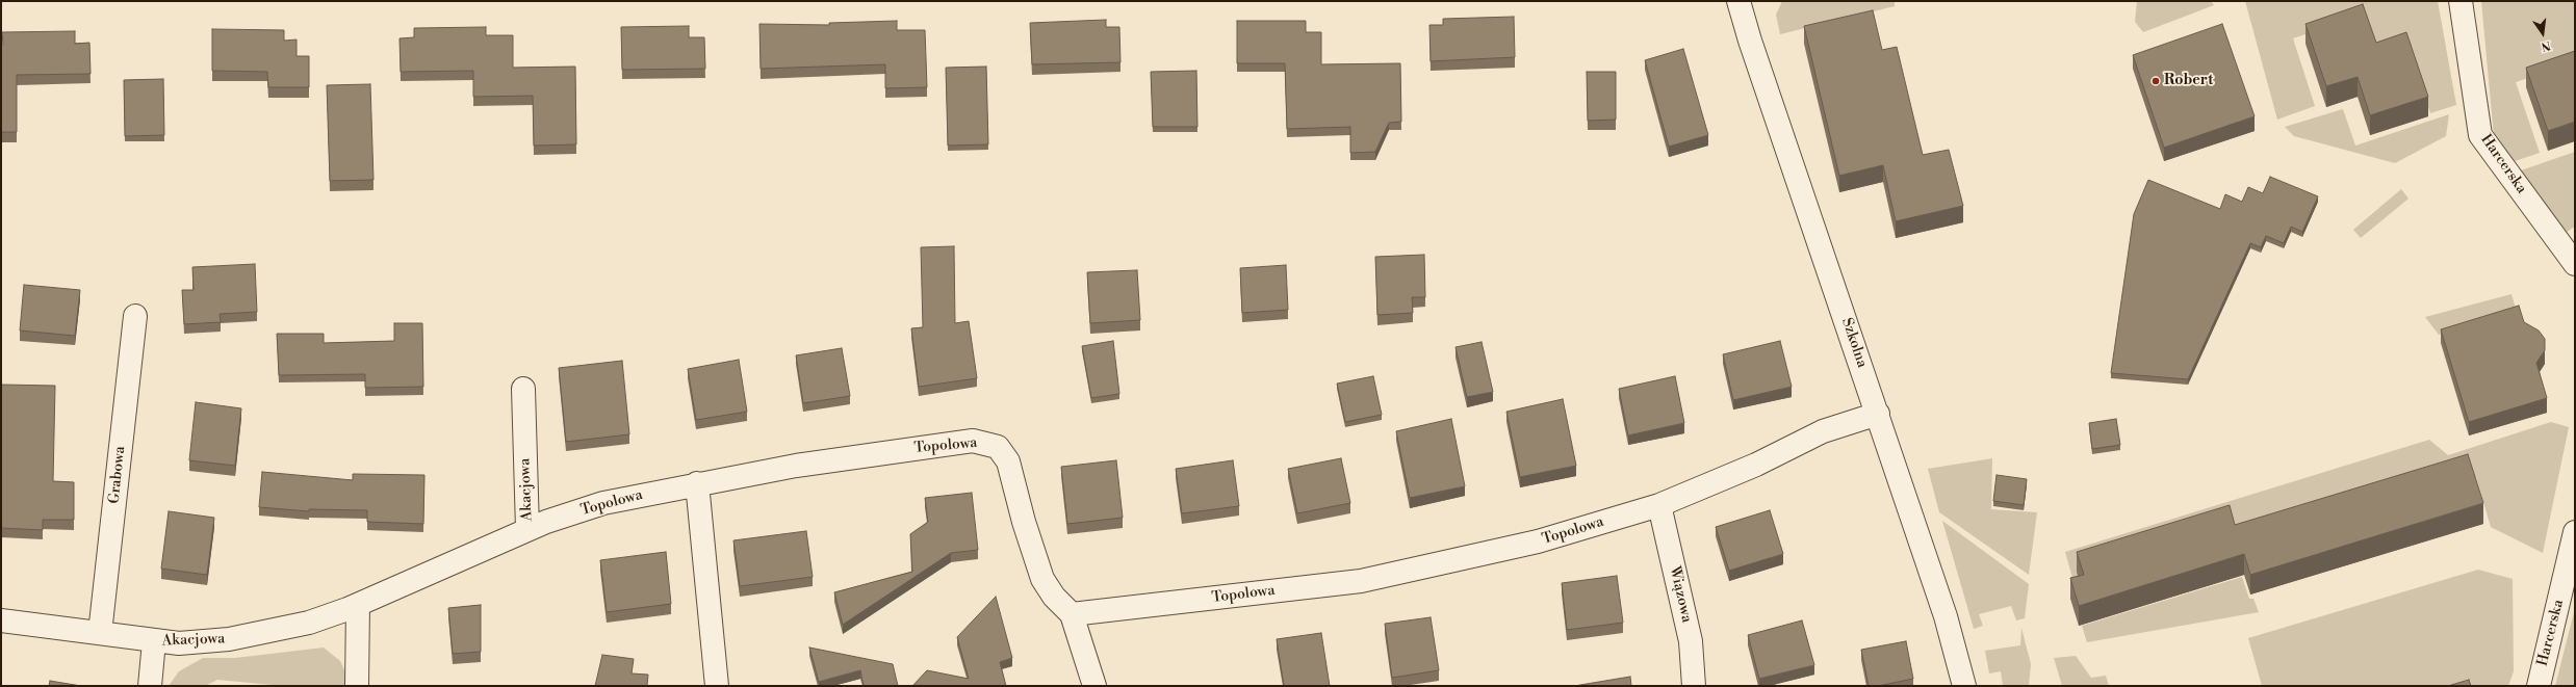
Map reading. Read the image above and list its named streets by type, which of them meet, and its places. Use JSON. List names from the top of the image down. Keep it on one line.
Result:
{"streets":{"street":["Harcerska","Szkolna","Topolowa","Grabowa","Akacjowa","Wiązowa"]},"crossings":[["Szkolna","Topolowa"],["Topolowa","Akacjowa"],["Topolowa","Wiązowa"],["Grabowa","Akacjowa"]],"places":["Robert"],"north":"bottom"}
